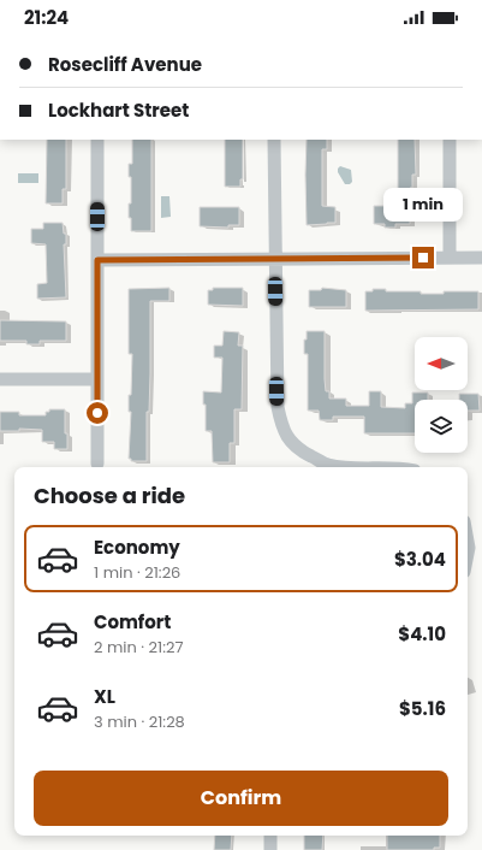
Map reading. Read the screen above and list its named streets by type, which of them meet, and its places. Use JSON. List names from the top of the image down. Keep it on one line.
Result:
{"north":"left","page":{"status":"21:24","banner":["Rosecliff Avenue","Lockhart Street"],"bubble":"1 min","heading":"Choose a ride","list":[{"name":"Economy","note":"1 min · 21:26","value":"$3.04"},{"name":"Comfort","note":"2 min · 21:27","value":"$4.10"},{"name":"XL","note":"3 min · 21:28","value":"$5.16"}],"buttons":"Confirm"}}
